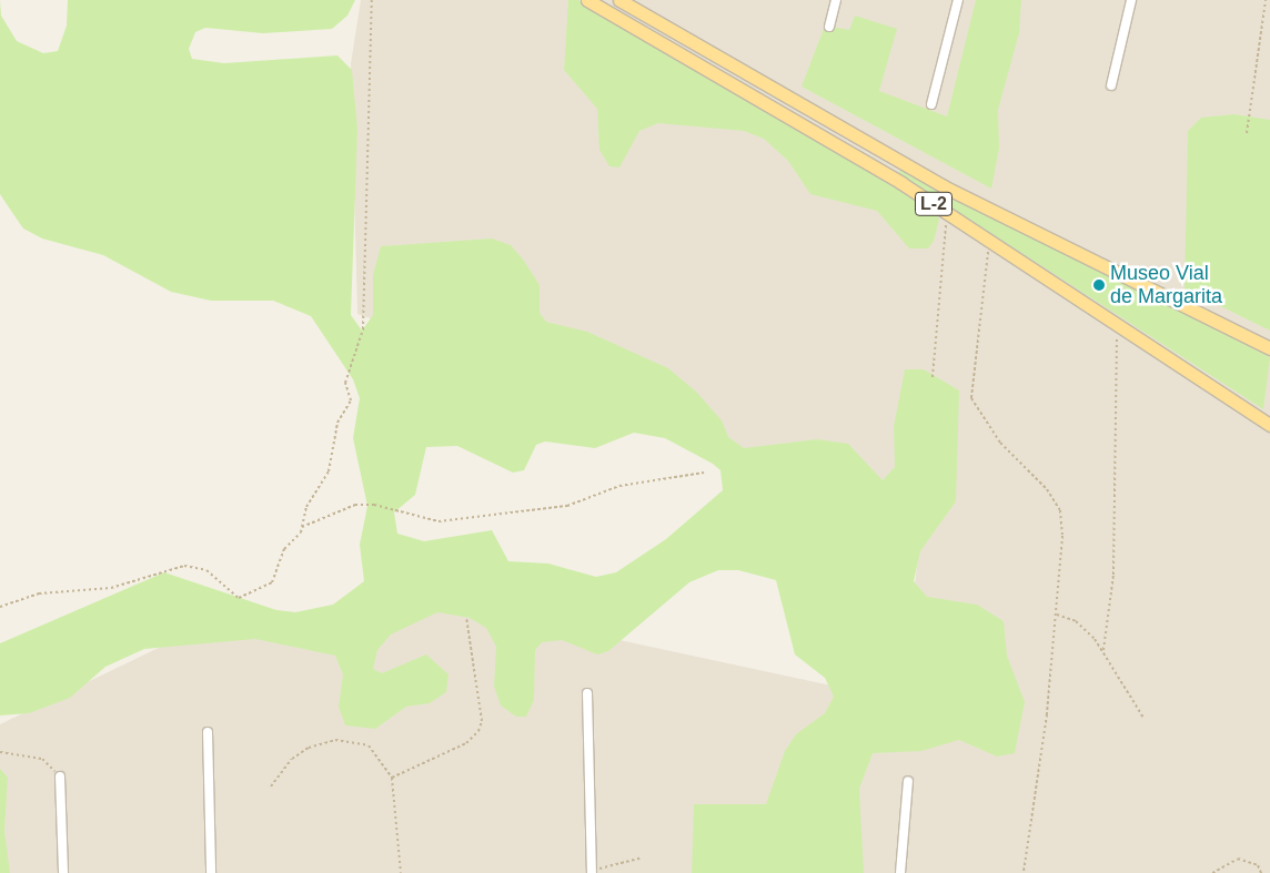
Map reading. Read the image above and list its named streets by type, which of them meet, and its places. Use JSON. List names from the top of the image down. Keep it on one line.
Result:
{"streets":{"main road":["L-2"]},"places":["Museo Vial de Margarita"]}
